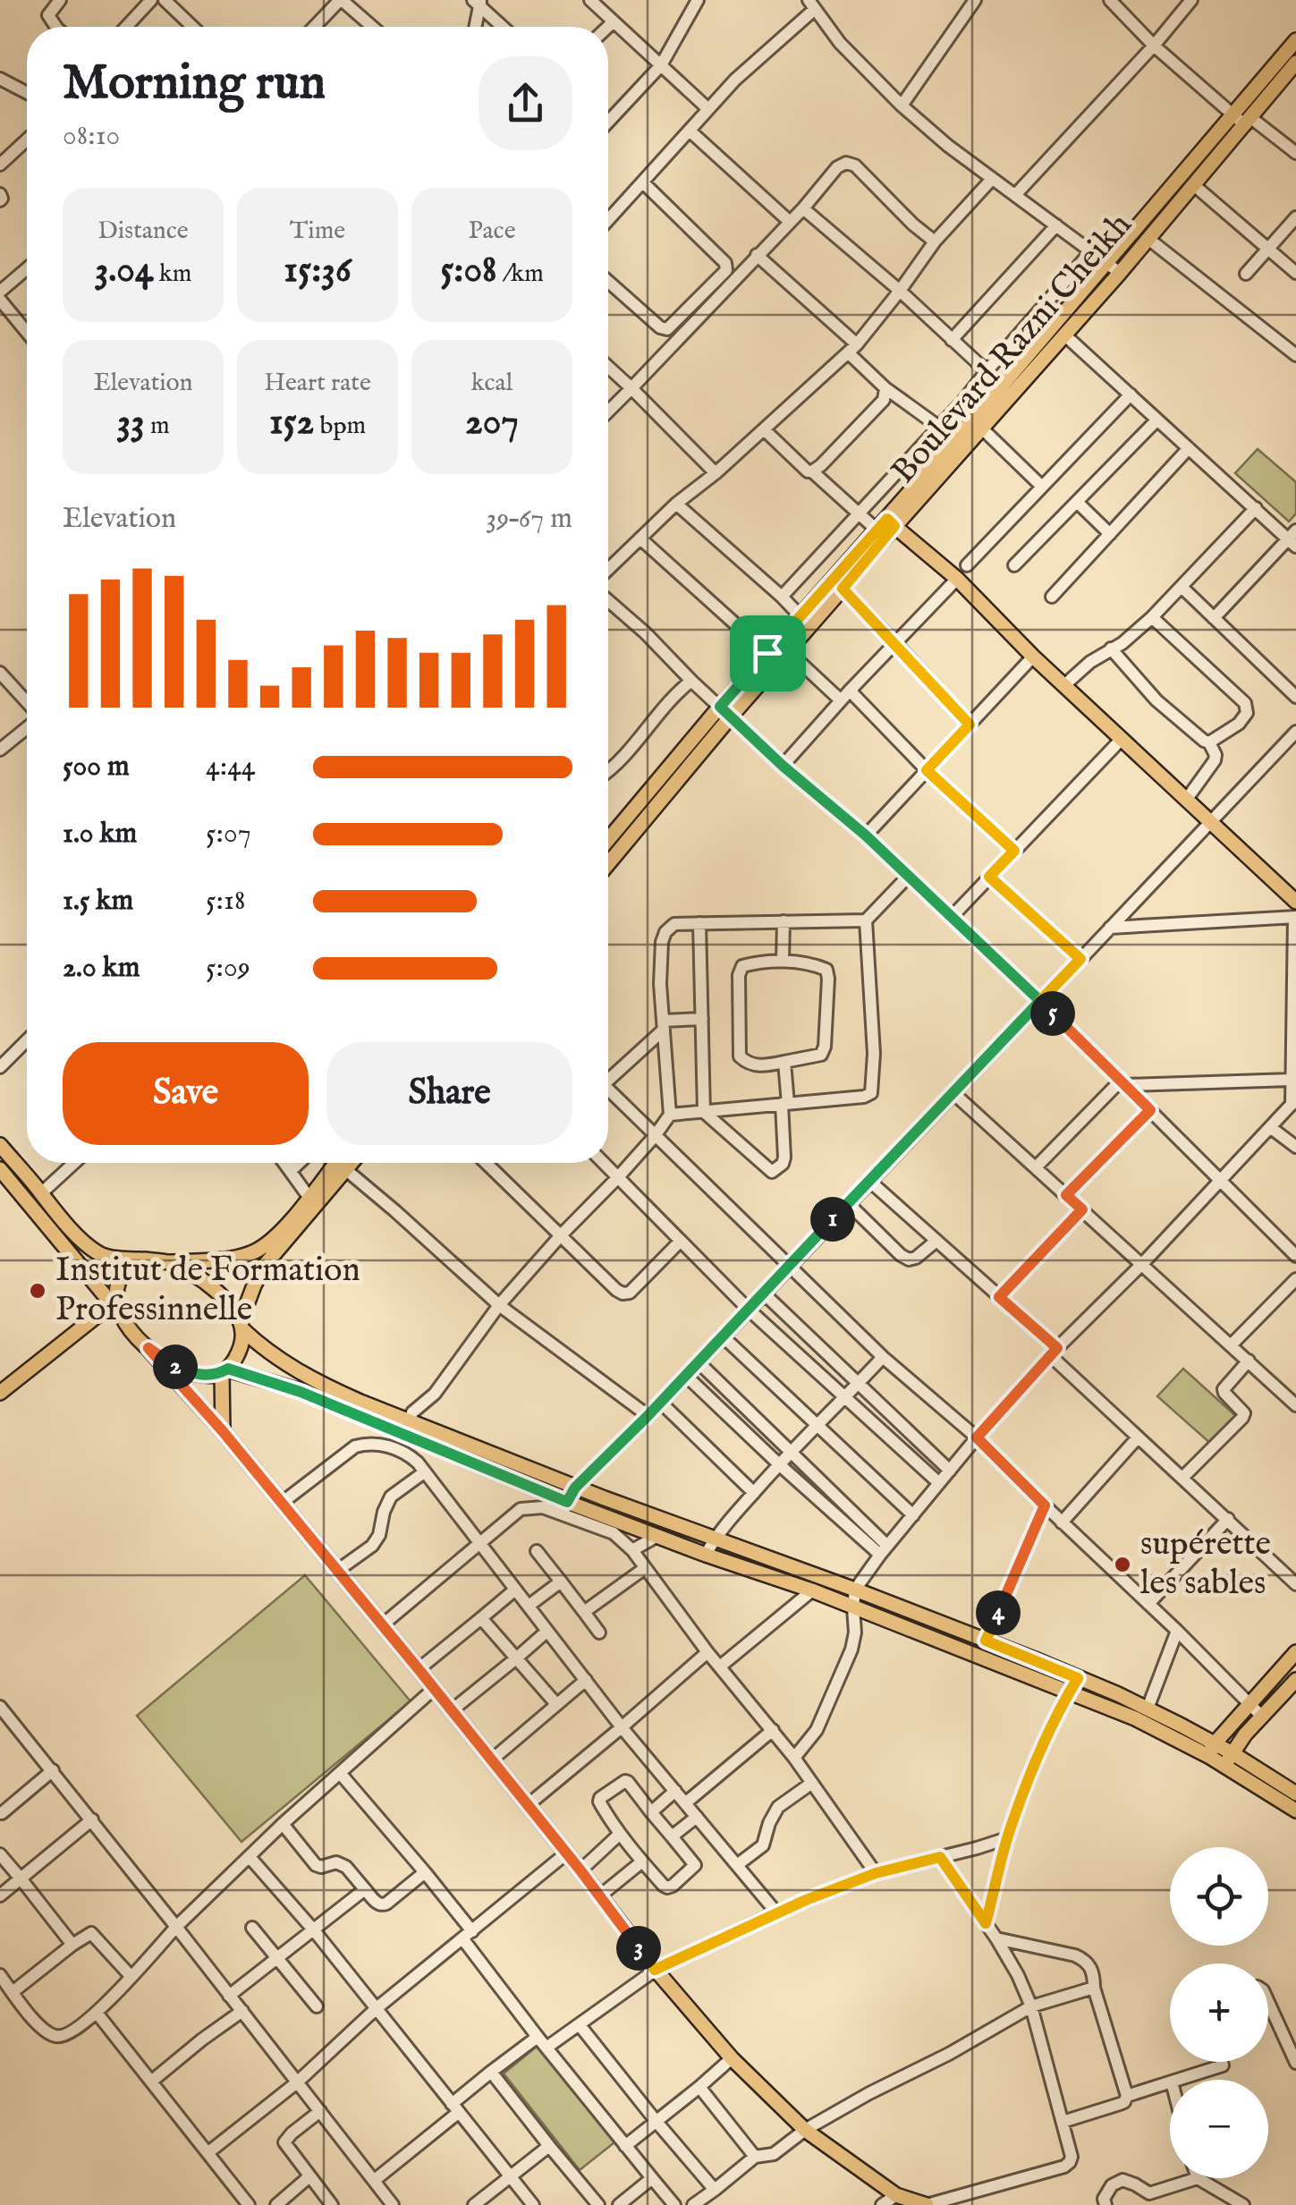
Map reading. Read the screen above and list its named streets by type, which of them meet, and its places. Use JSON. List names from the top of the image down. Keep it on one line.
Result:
{"streets":{"main road":["Boulevard Razni Cheikh"]},"places":["Institut de Formation Professinnelle","supérette les sables"],"page":{"heading":["Morning run","08:10"],"stats":[["Distance","3.04 km"],["Time","15:36"],["Pace","5:08 /km"],["Elevation","33 m"],["Heart rate","152 bpm"],["kcal","207"]],"chart":["Elevation","39–67 m"],"list":[{"name":"500 m","note":"4:44"},{"name":"1.0 km","note":"5:07"},{"name":"1.5 km","note":"5:18"},{"name":"2.0 km","note":"5:09"}],"pins":["5","1","2","4","3"],"buttons":["Save","Share"],"map_buttons":["+","−"]}}
